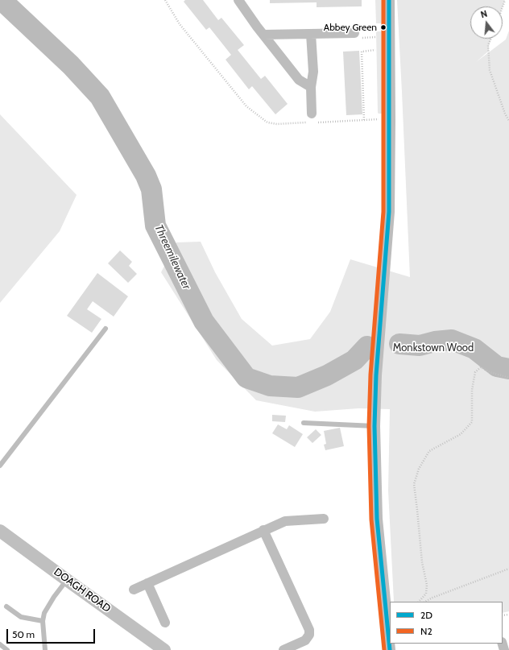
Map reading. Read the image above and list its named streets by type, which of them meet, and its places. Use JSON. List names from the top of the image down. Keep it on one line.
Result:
{"streets":{"main road":["DOAGH ROAD"]},"water":["Threemilewater"],"parks":["Monkstown Wood"],"places":["Abbey Green"],"lines":["transit line 2D","transit line N2"],"legend":["2D","N2"],"scale_bar":"50 m","north":"top"}
